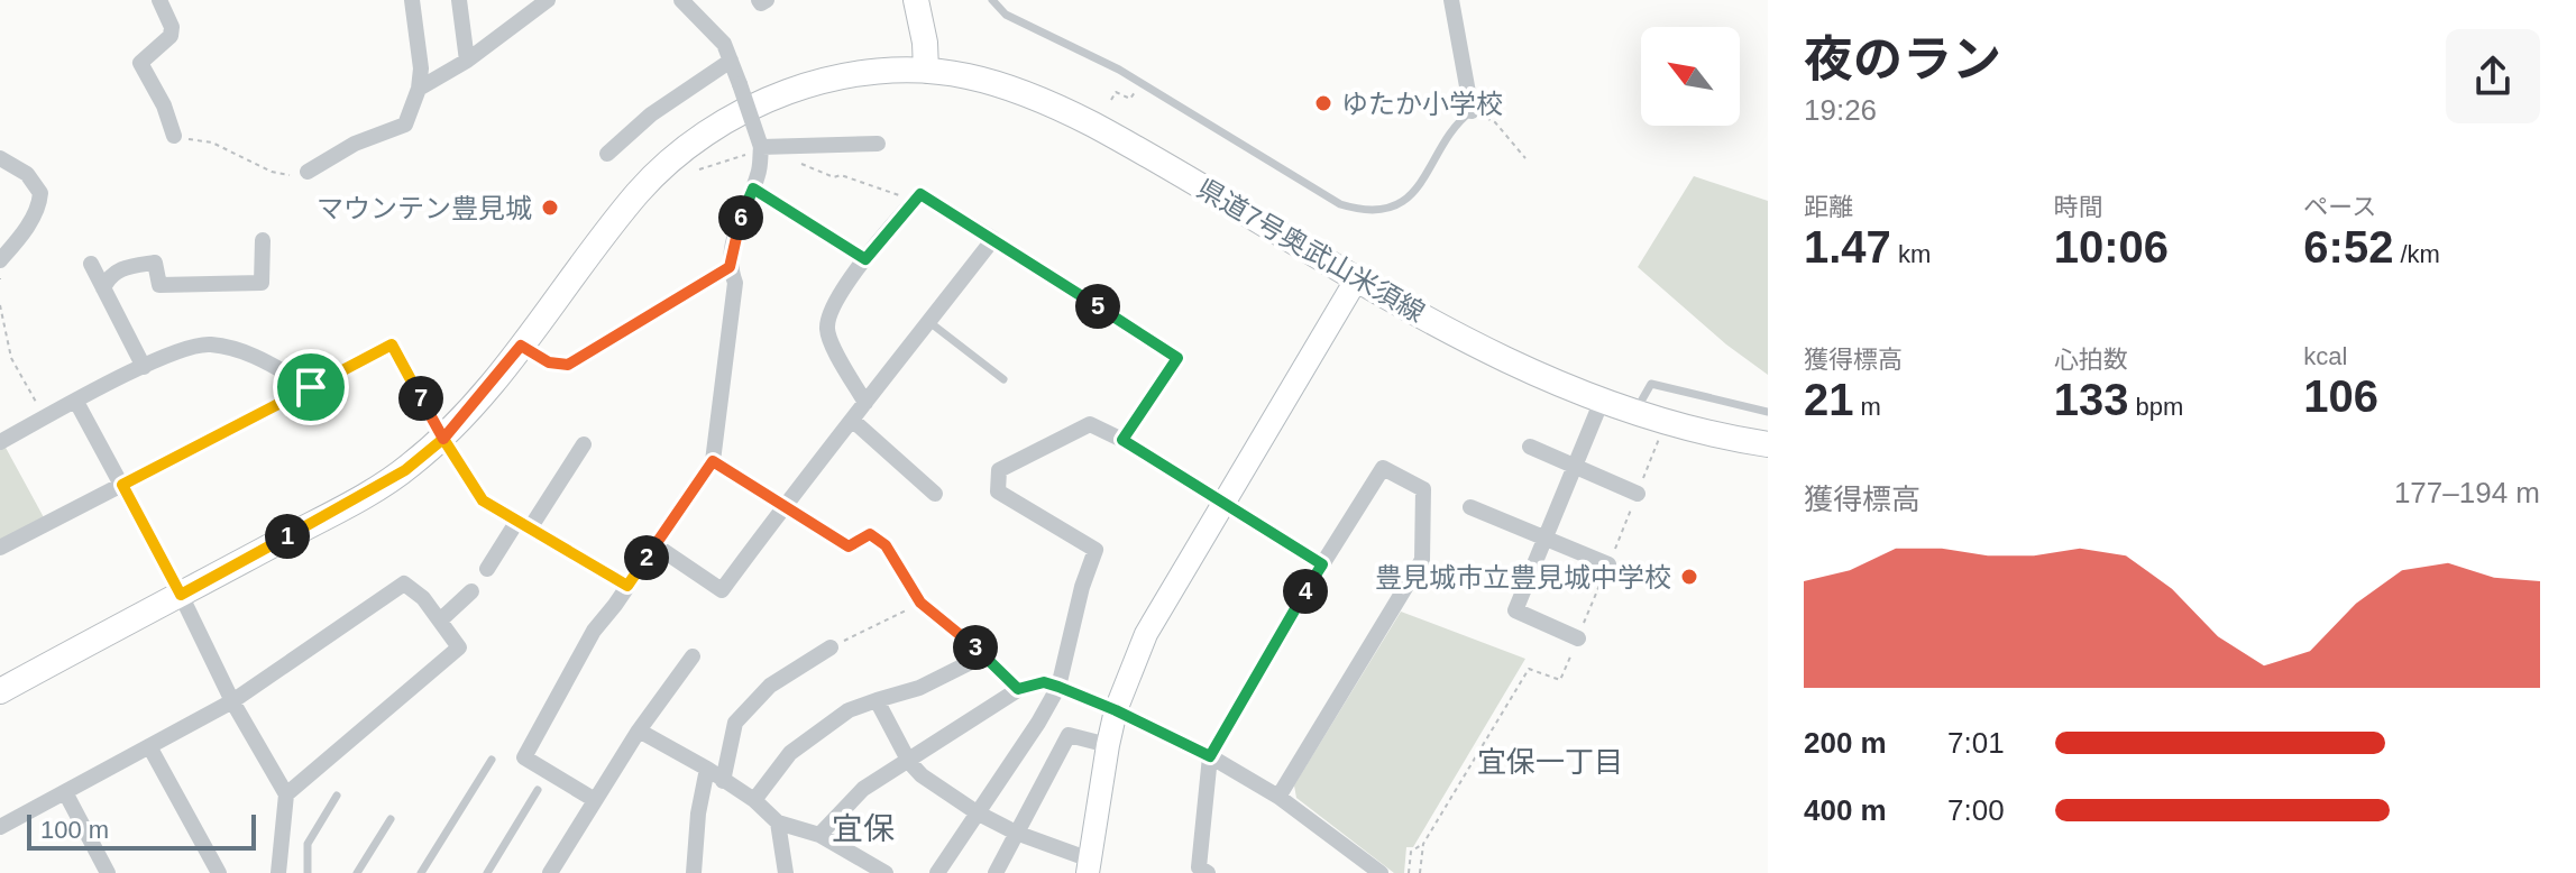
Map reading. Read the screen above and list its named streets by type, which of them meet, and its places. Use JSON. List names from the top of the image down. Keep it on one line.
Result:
{"streets":{"main road":["県道7号奥武山米須線"]},"districts":["宜保一丁目","宜保"],"places":["ゆたか小学校","マウンテン豊見城","豊見城市立豊見城中学校"],"scale_bar":"100 m","north":"top left","page":{"heading":["夜のラン","19:26"],"stats":[["距離","1.47 km"],["時間","10:06"],["ペース","6:52 /km"],["獲得標高","21 m"],["心拍数","133 bpm"],["kcal","106"]],"pins":["6","5","7","1","2","4","3"],"chart":["獲得標高","177–194 m"],"list":[{"name":"200 m","note":"7:01"},{"name":"400 m","note":"7:00"}],"scale":"100 m"}}
